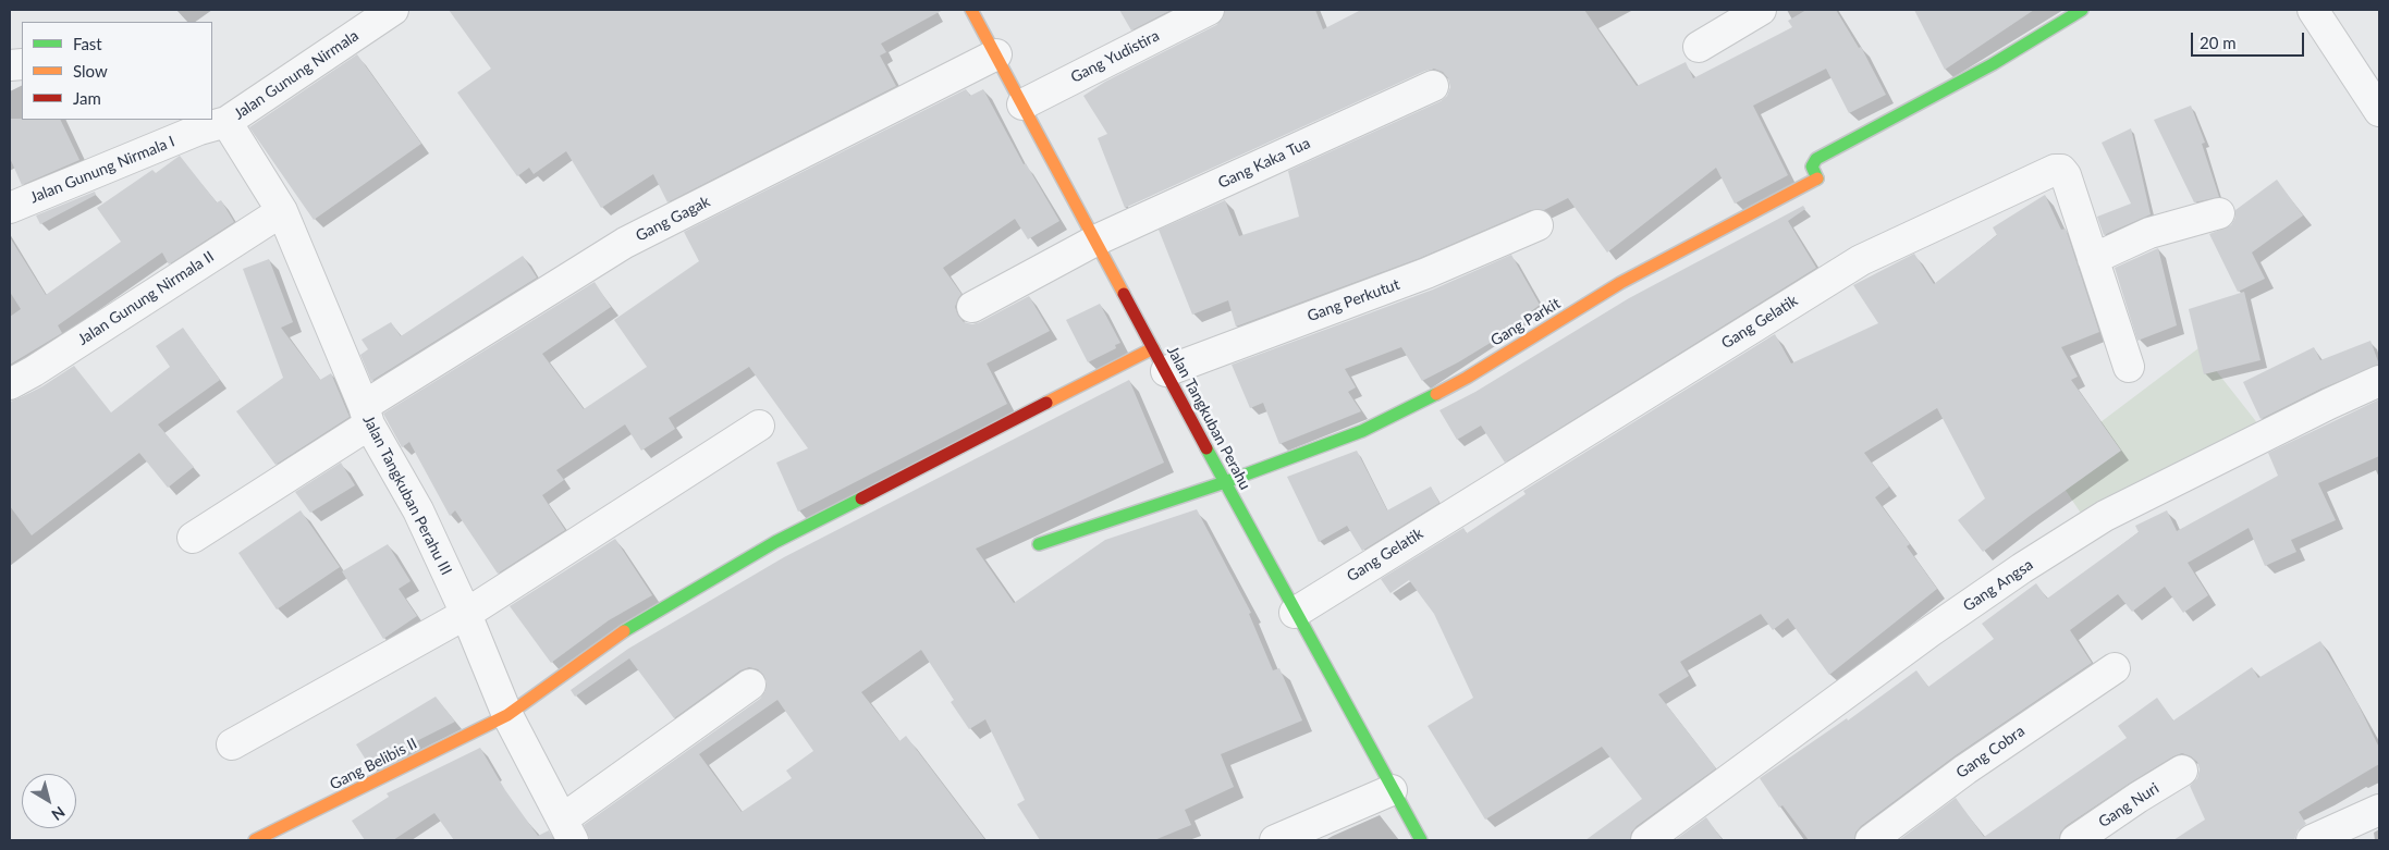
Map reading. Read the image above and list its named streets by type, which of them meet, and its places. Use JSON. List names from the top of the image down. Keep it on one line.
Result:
{"streets":{"street":["Gang Yudistira","Jalan Gunung Nirmala","Gang Kaka Tua","Jalan Gunung Nirmala I","Gang Gagak","Jalan Gunung Nirmala II","Gang Perkutut","Gang Parkit","Gang Gelatik","Jalan Tangkuban Perahu","Jalan Tangkuban Perahu III","Gang Angsa","Gang Cobra","Gang Belibis II","Gang Nuri"]},"crossings":[["Gang Yudistira","Jalan Tangkuban Perahu"],["Jalan Gunung Nirmala","Jalan Gunung Nirmala I"],["Jalan Gunung Nirmala","Jalan Tangkuban Perahu III"],["Gang Kaka Tua","Jalan Tangkuban Perahu"],["Jalan Gunung Nirmala I","Jalan Tangkuban Perahu III"],["Gang Gagak","Jalan Tangkuban Perahu"],["Gang Gagak","Jalan Tangkuban Perahu III"],["Jalan Gunung Nirmala II","Jalan Tangkuban Perahu III"],["Gang Perkutut","Jalan Tangkuban Perahu"],["Gang Perkutut","Gang Belibis II"],["Gang Parkit","Jalan Tangkuban Perahu"],["Gang Gelatik","Jalan Tangkuban Perahu"],["Jalan Tangkuban Perahu","Gang Belibis II"],["Jalan Tangkuban Perahu III","Gang Belibis II"]],"legend":["Fast","Slow","Jam"],"scale_bar":"20 m","north":"bottom right"}
